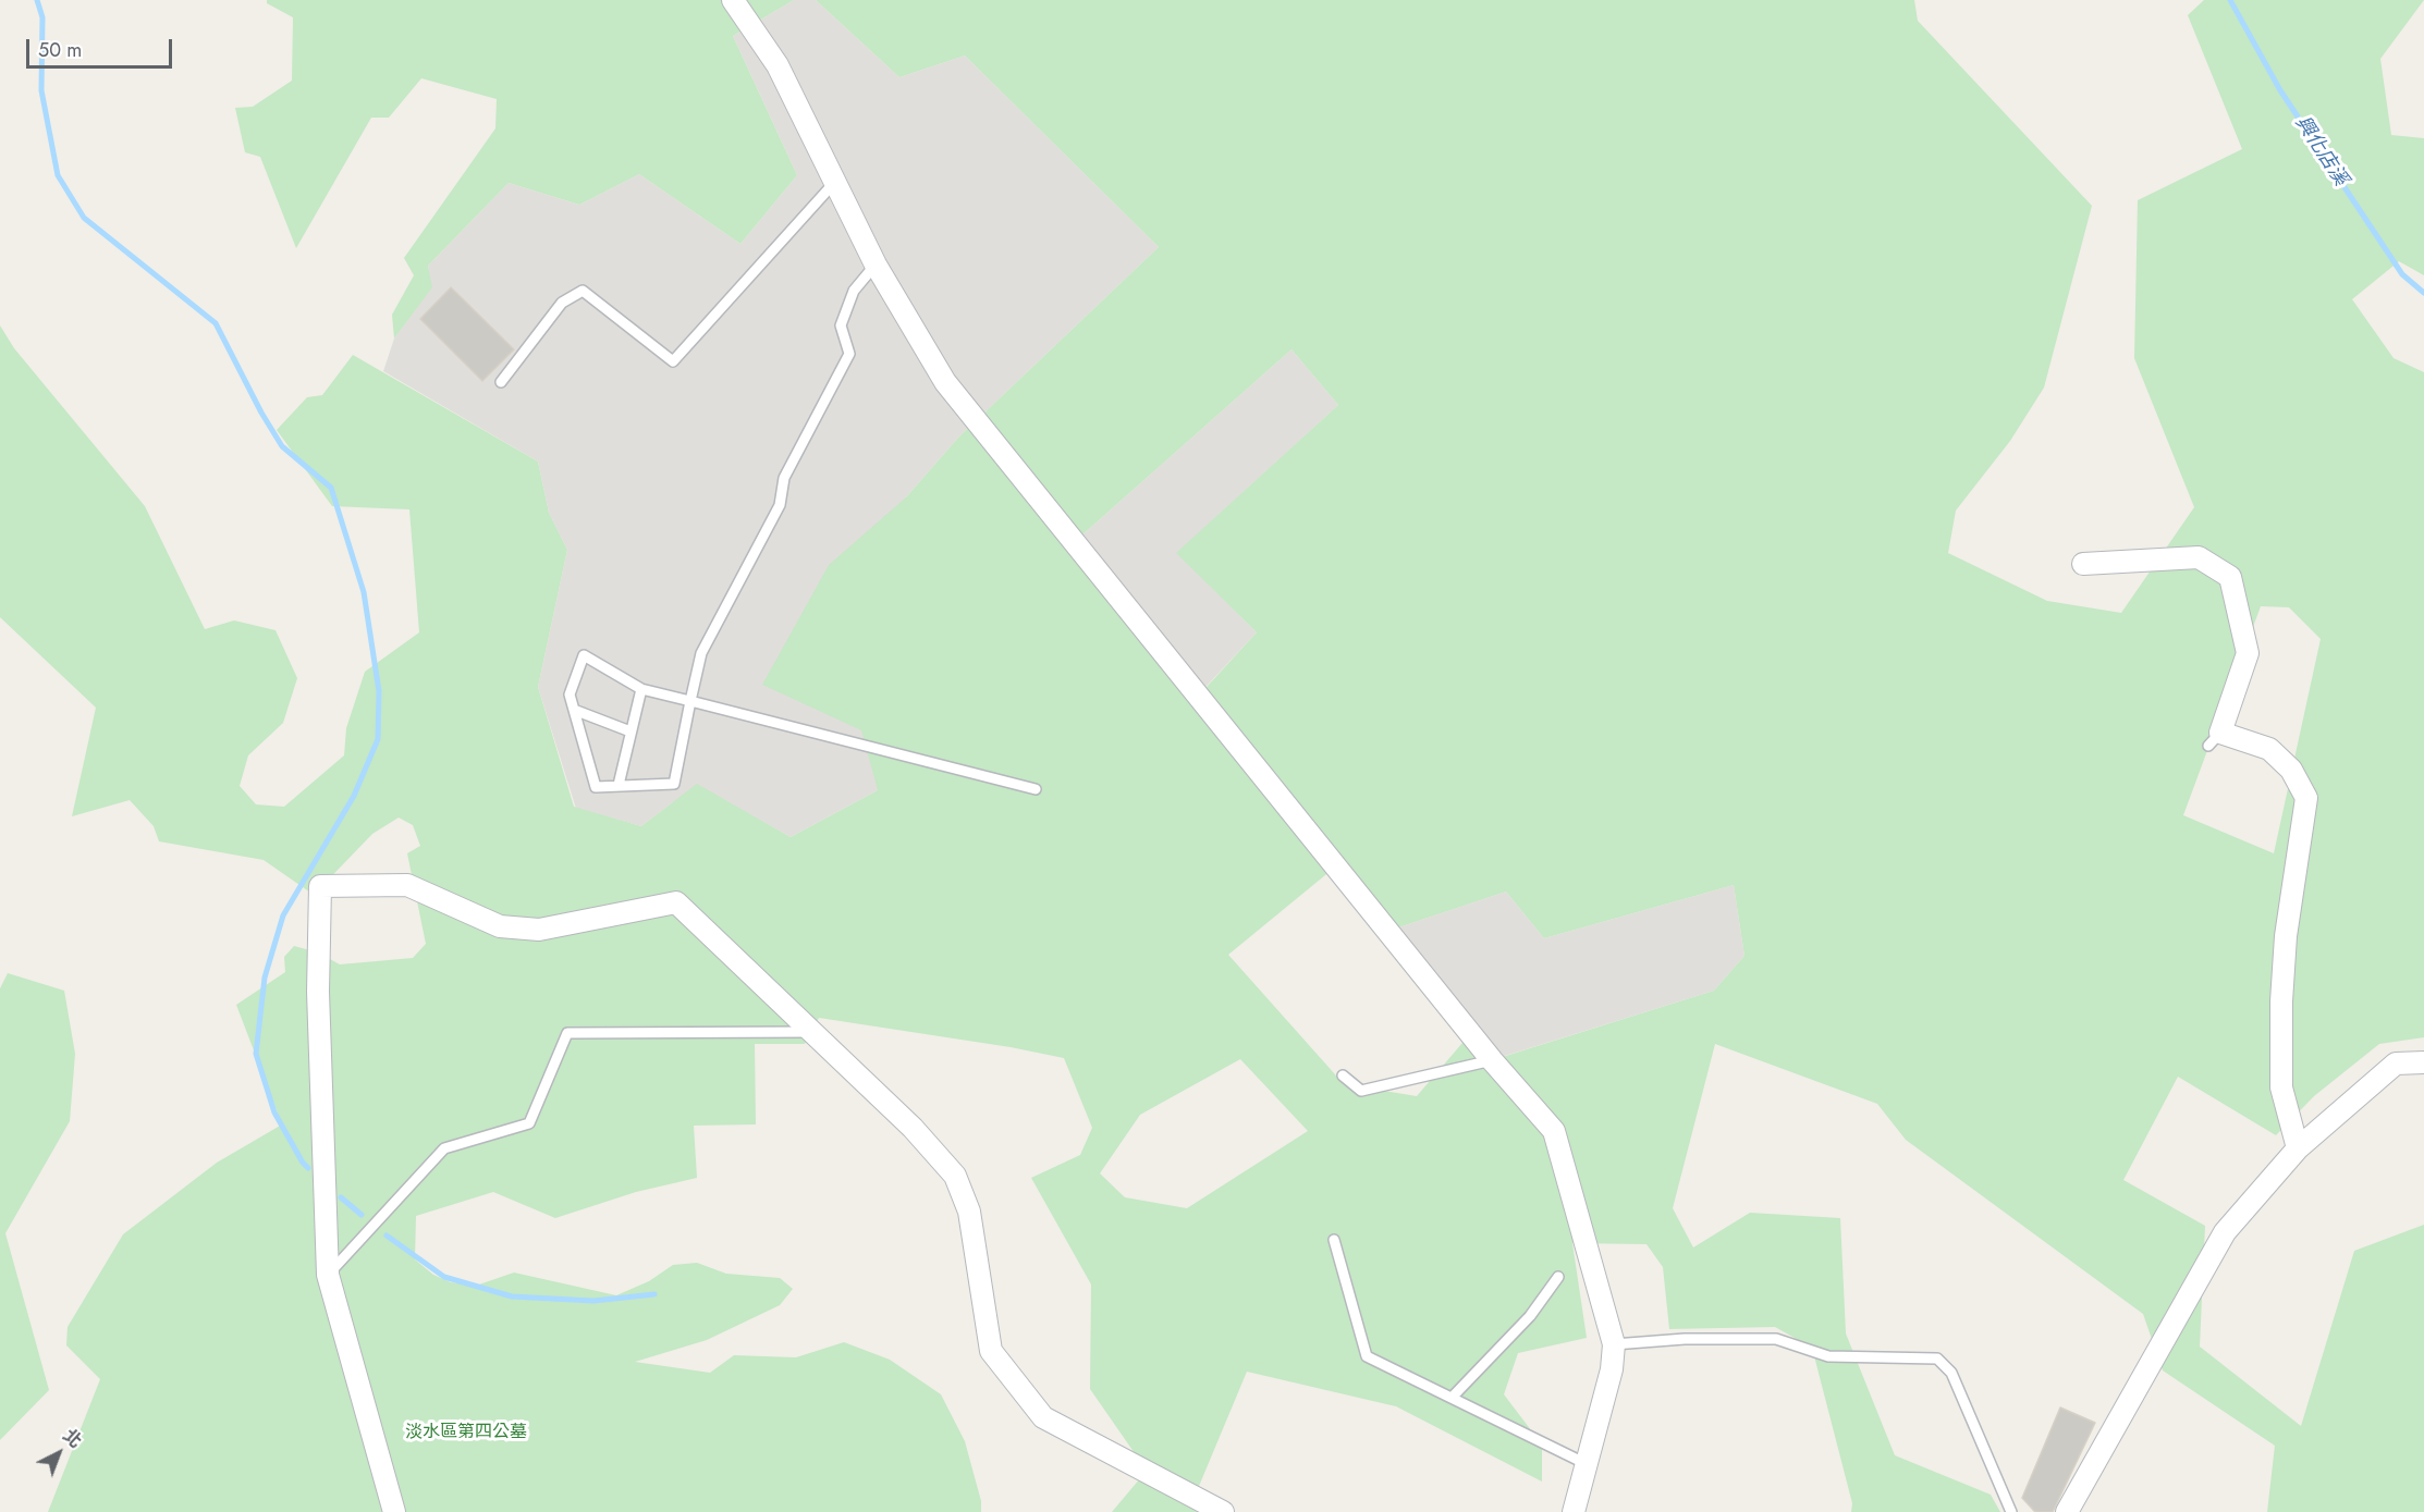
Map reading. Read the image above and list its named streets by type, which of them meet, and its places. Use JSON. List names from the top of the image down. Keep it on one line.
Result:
{"water":["興化店溪"],"parks":["淡水區第四公墓"],"scale_bar":"50 m","north":"top right"}
